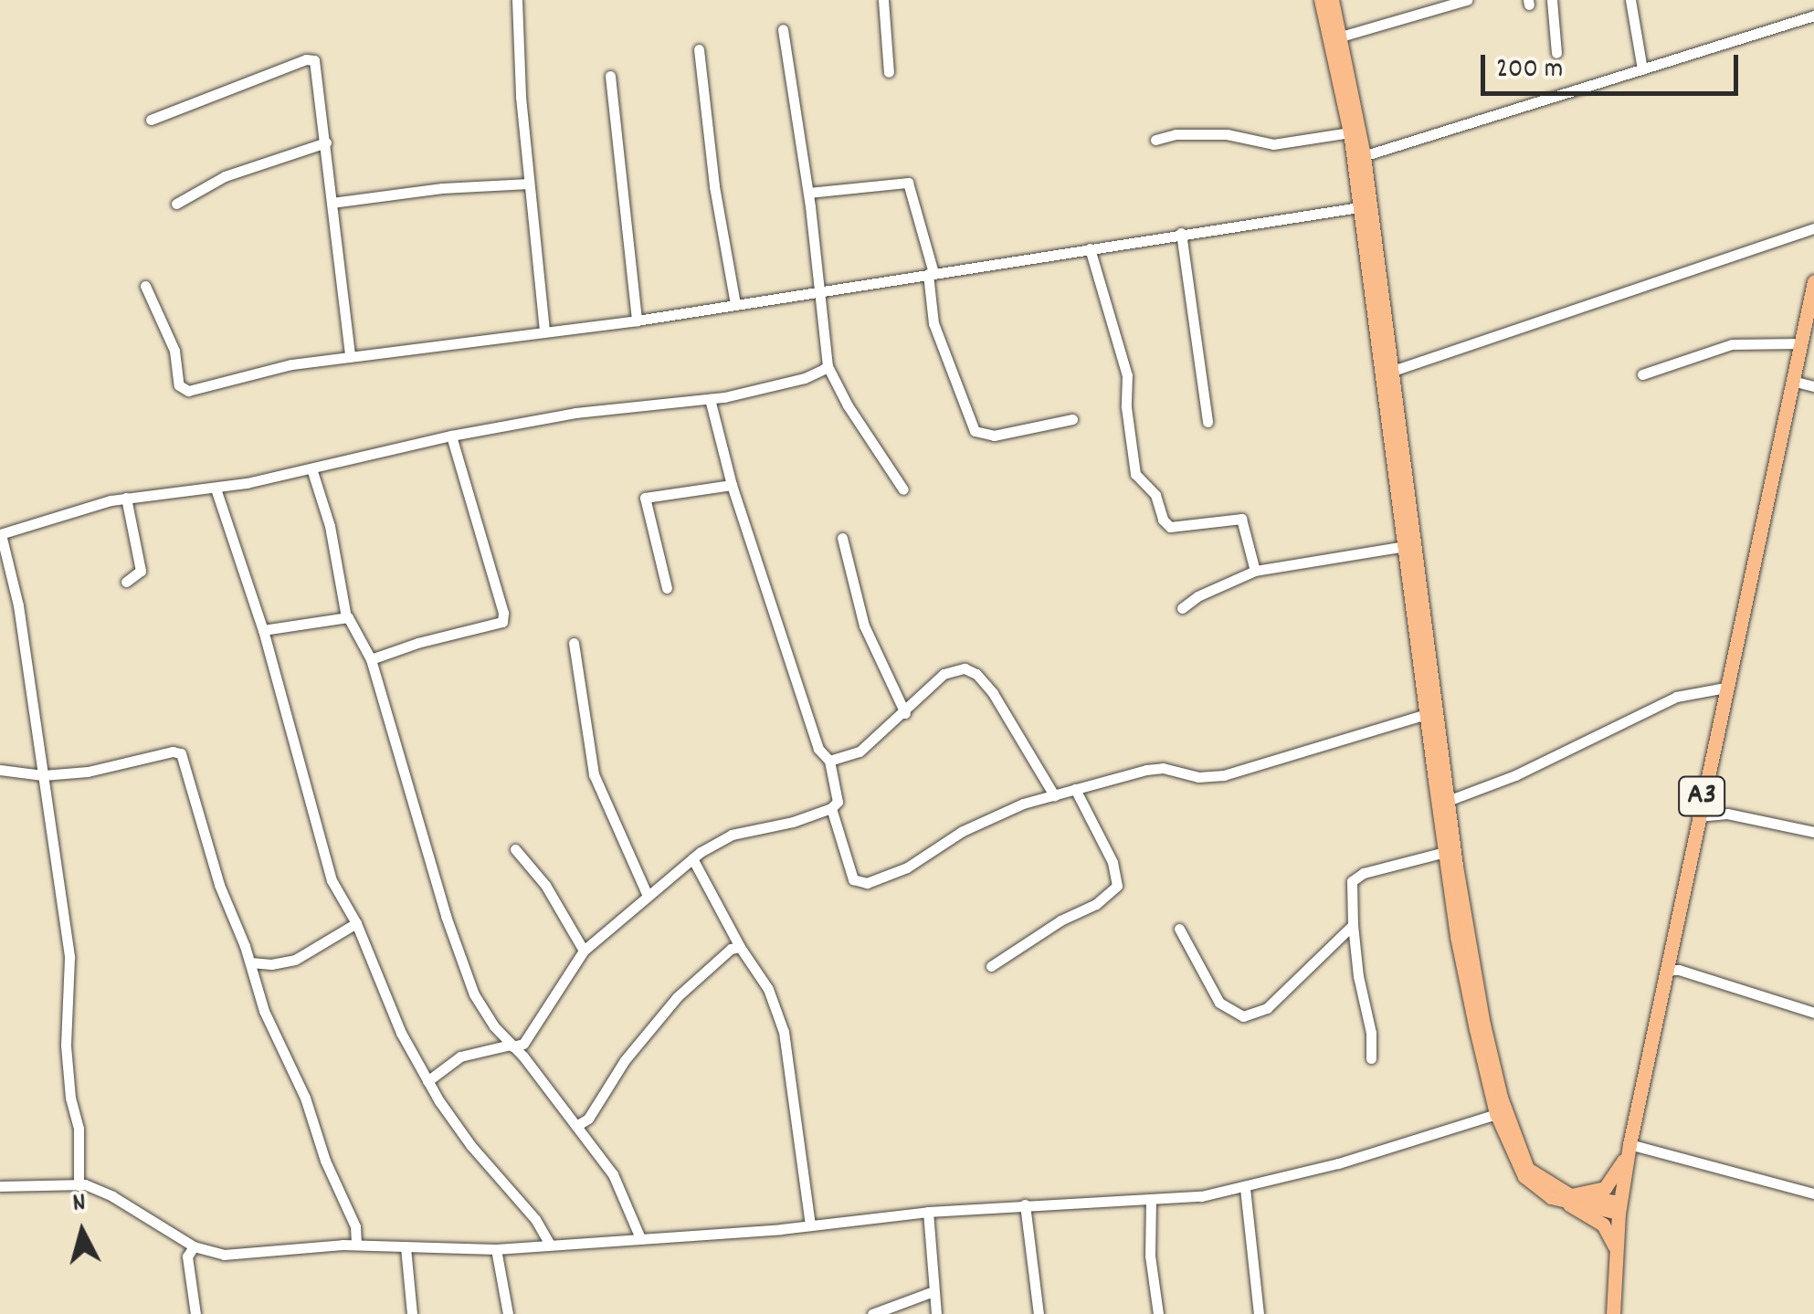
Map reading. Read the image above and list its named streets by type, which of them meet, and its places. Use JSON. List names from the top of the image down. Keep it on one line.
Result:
{"streets":{"highway":["A3"]},"scale_bar":"200 m","north":"top"}
